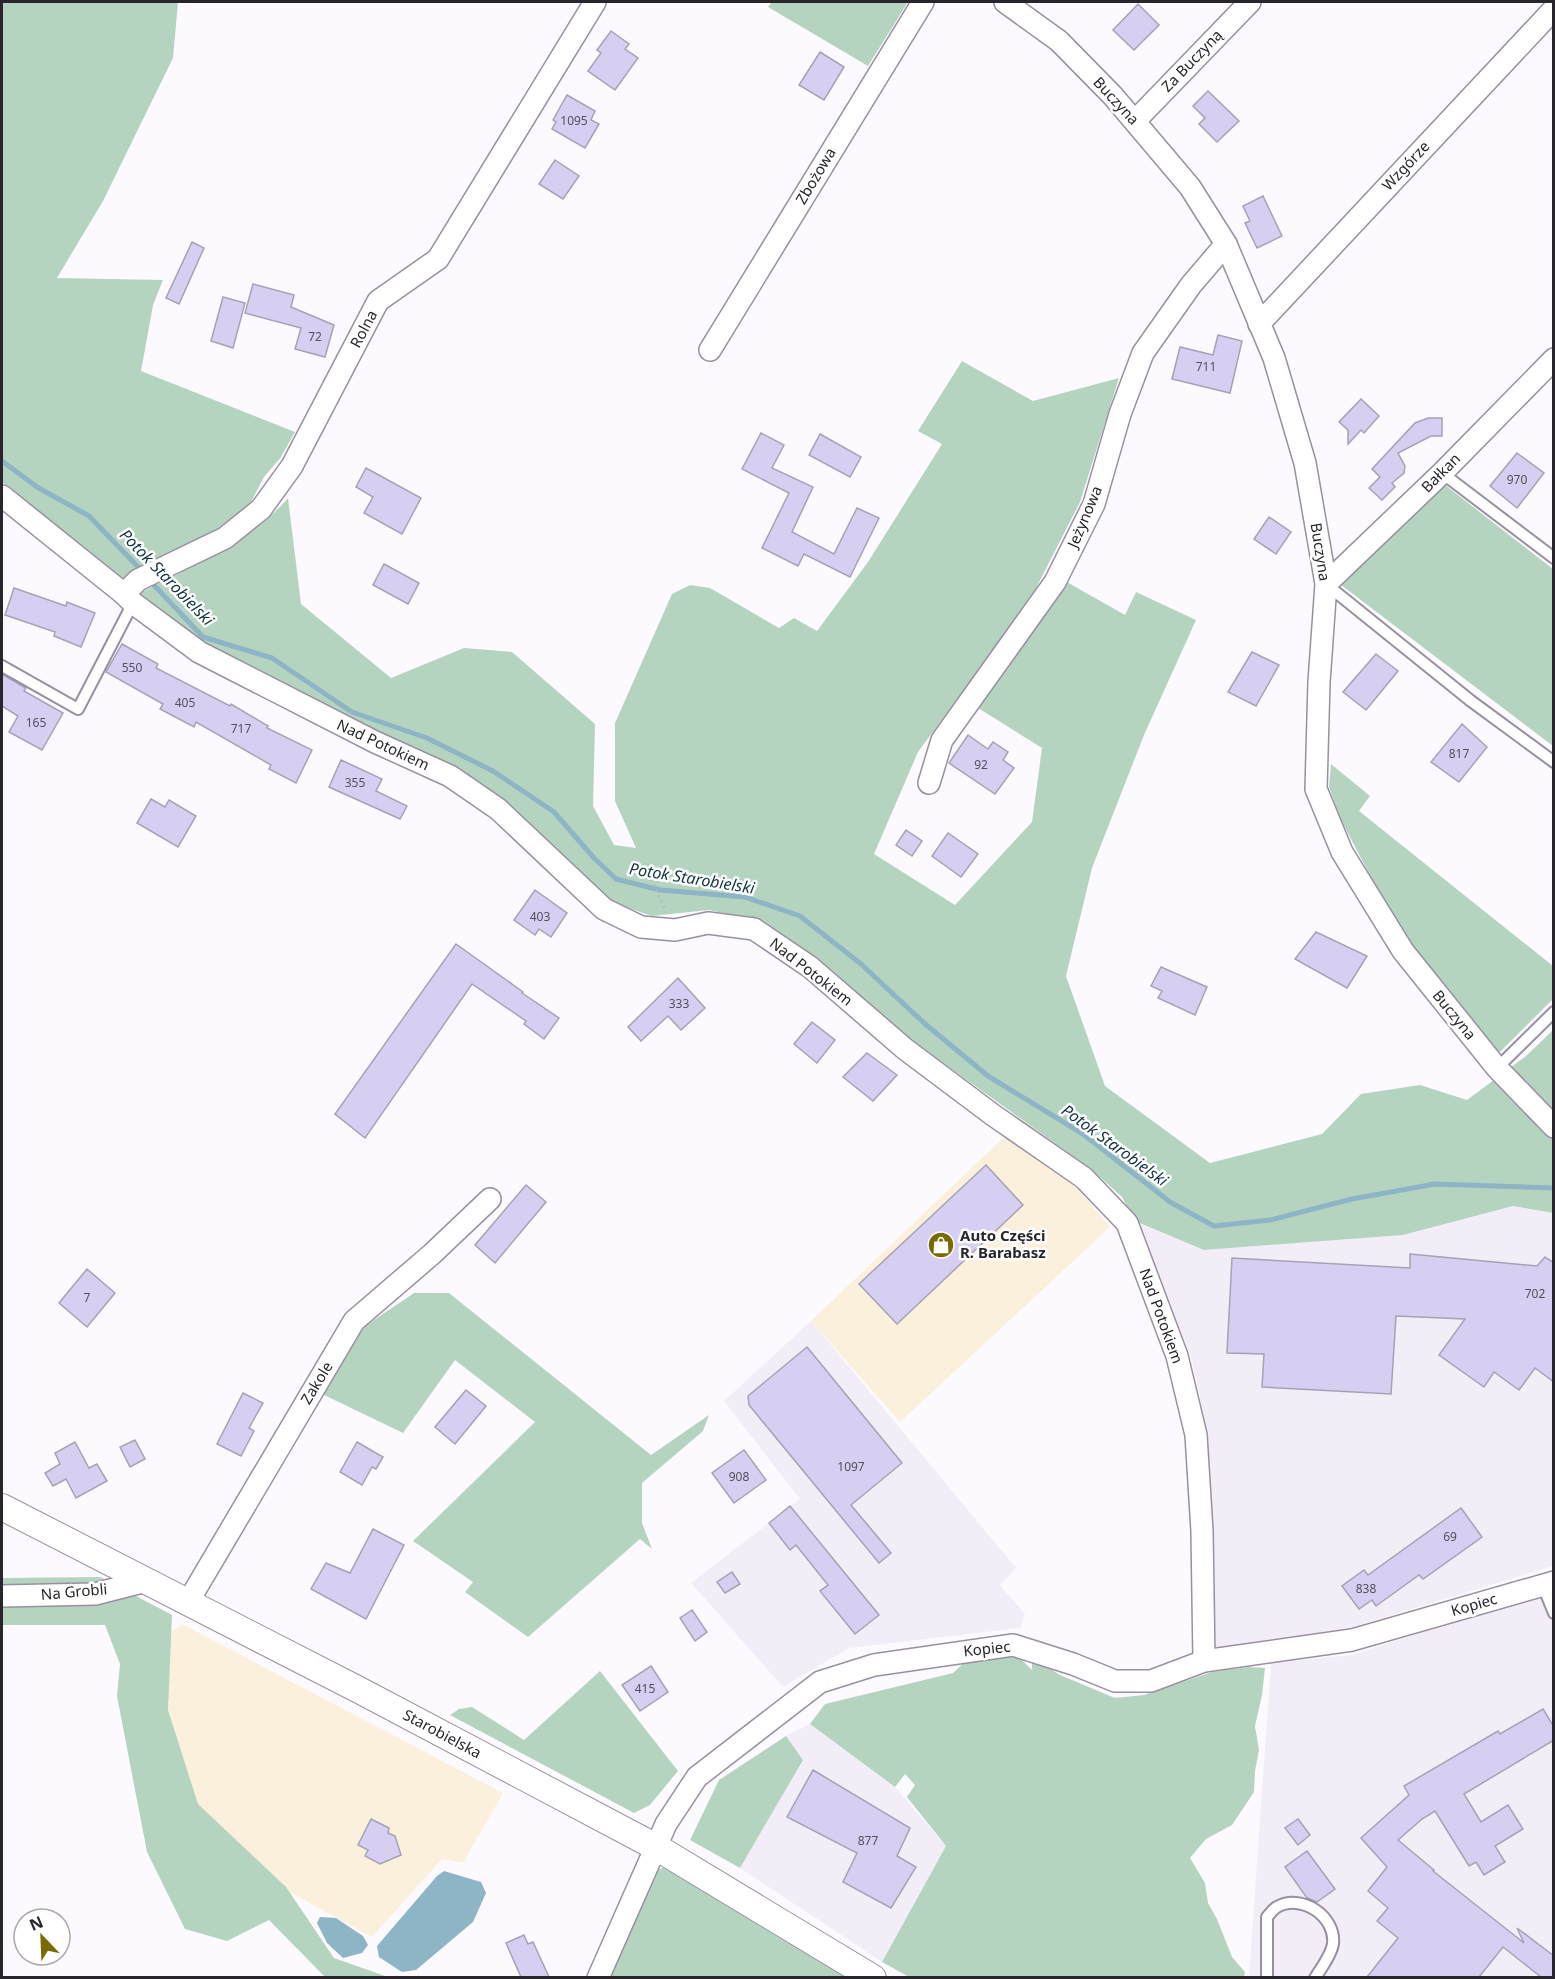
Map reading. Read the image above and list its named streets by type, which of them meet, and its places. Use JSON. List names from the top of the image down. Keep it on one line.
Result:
{"streets":{"street":["Za Buczyną","Buczyna","Wzgórze","Zbożowa","Rolna","Bałkan","Jeżynowa","Nad Potokiem","Zakole","Na Grobli","Kopiec","Starobielska"]},"crossings":[["Za Buczyną","Buczyna"],["Buczyna","Wzgórze"],["Buczyna","Bałkan"],["Buczyna","Jeżynowa"],["Rolna","Nad Potokiem"],["Nad Potokiem","Kopiec"],["Zakole","Starobielska"],["Na Grobli","Starobielska"],["Kopiec","Starobielska"]],"water":["Potok Starobielski"],"places":{"shop":["Auto Części R. Barabasz"]},"house_numbers":["1095","72","711","970","550","405","165","717","817","92","355","403","333","702","7","1097","908","69","838","415","877"],"north":"top left"}
